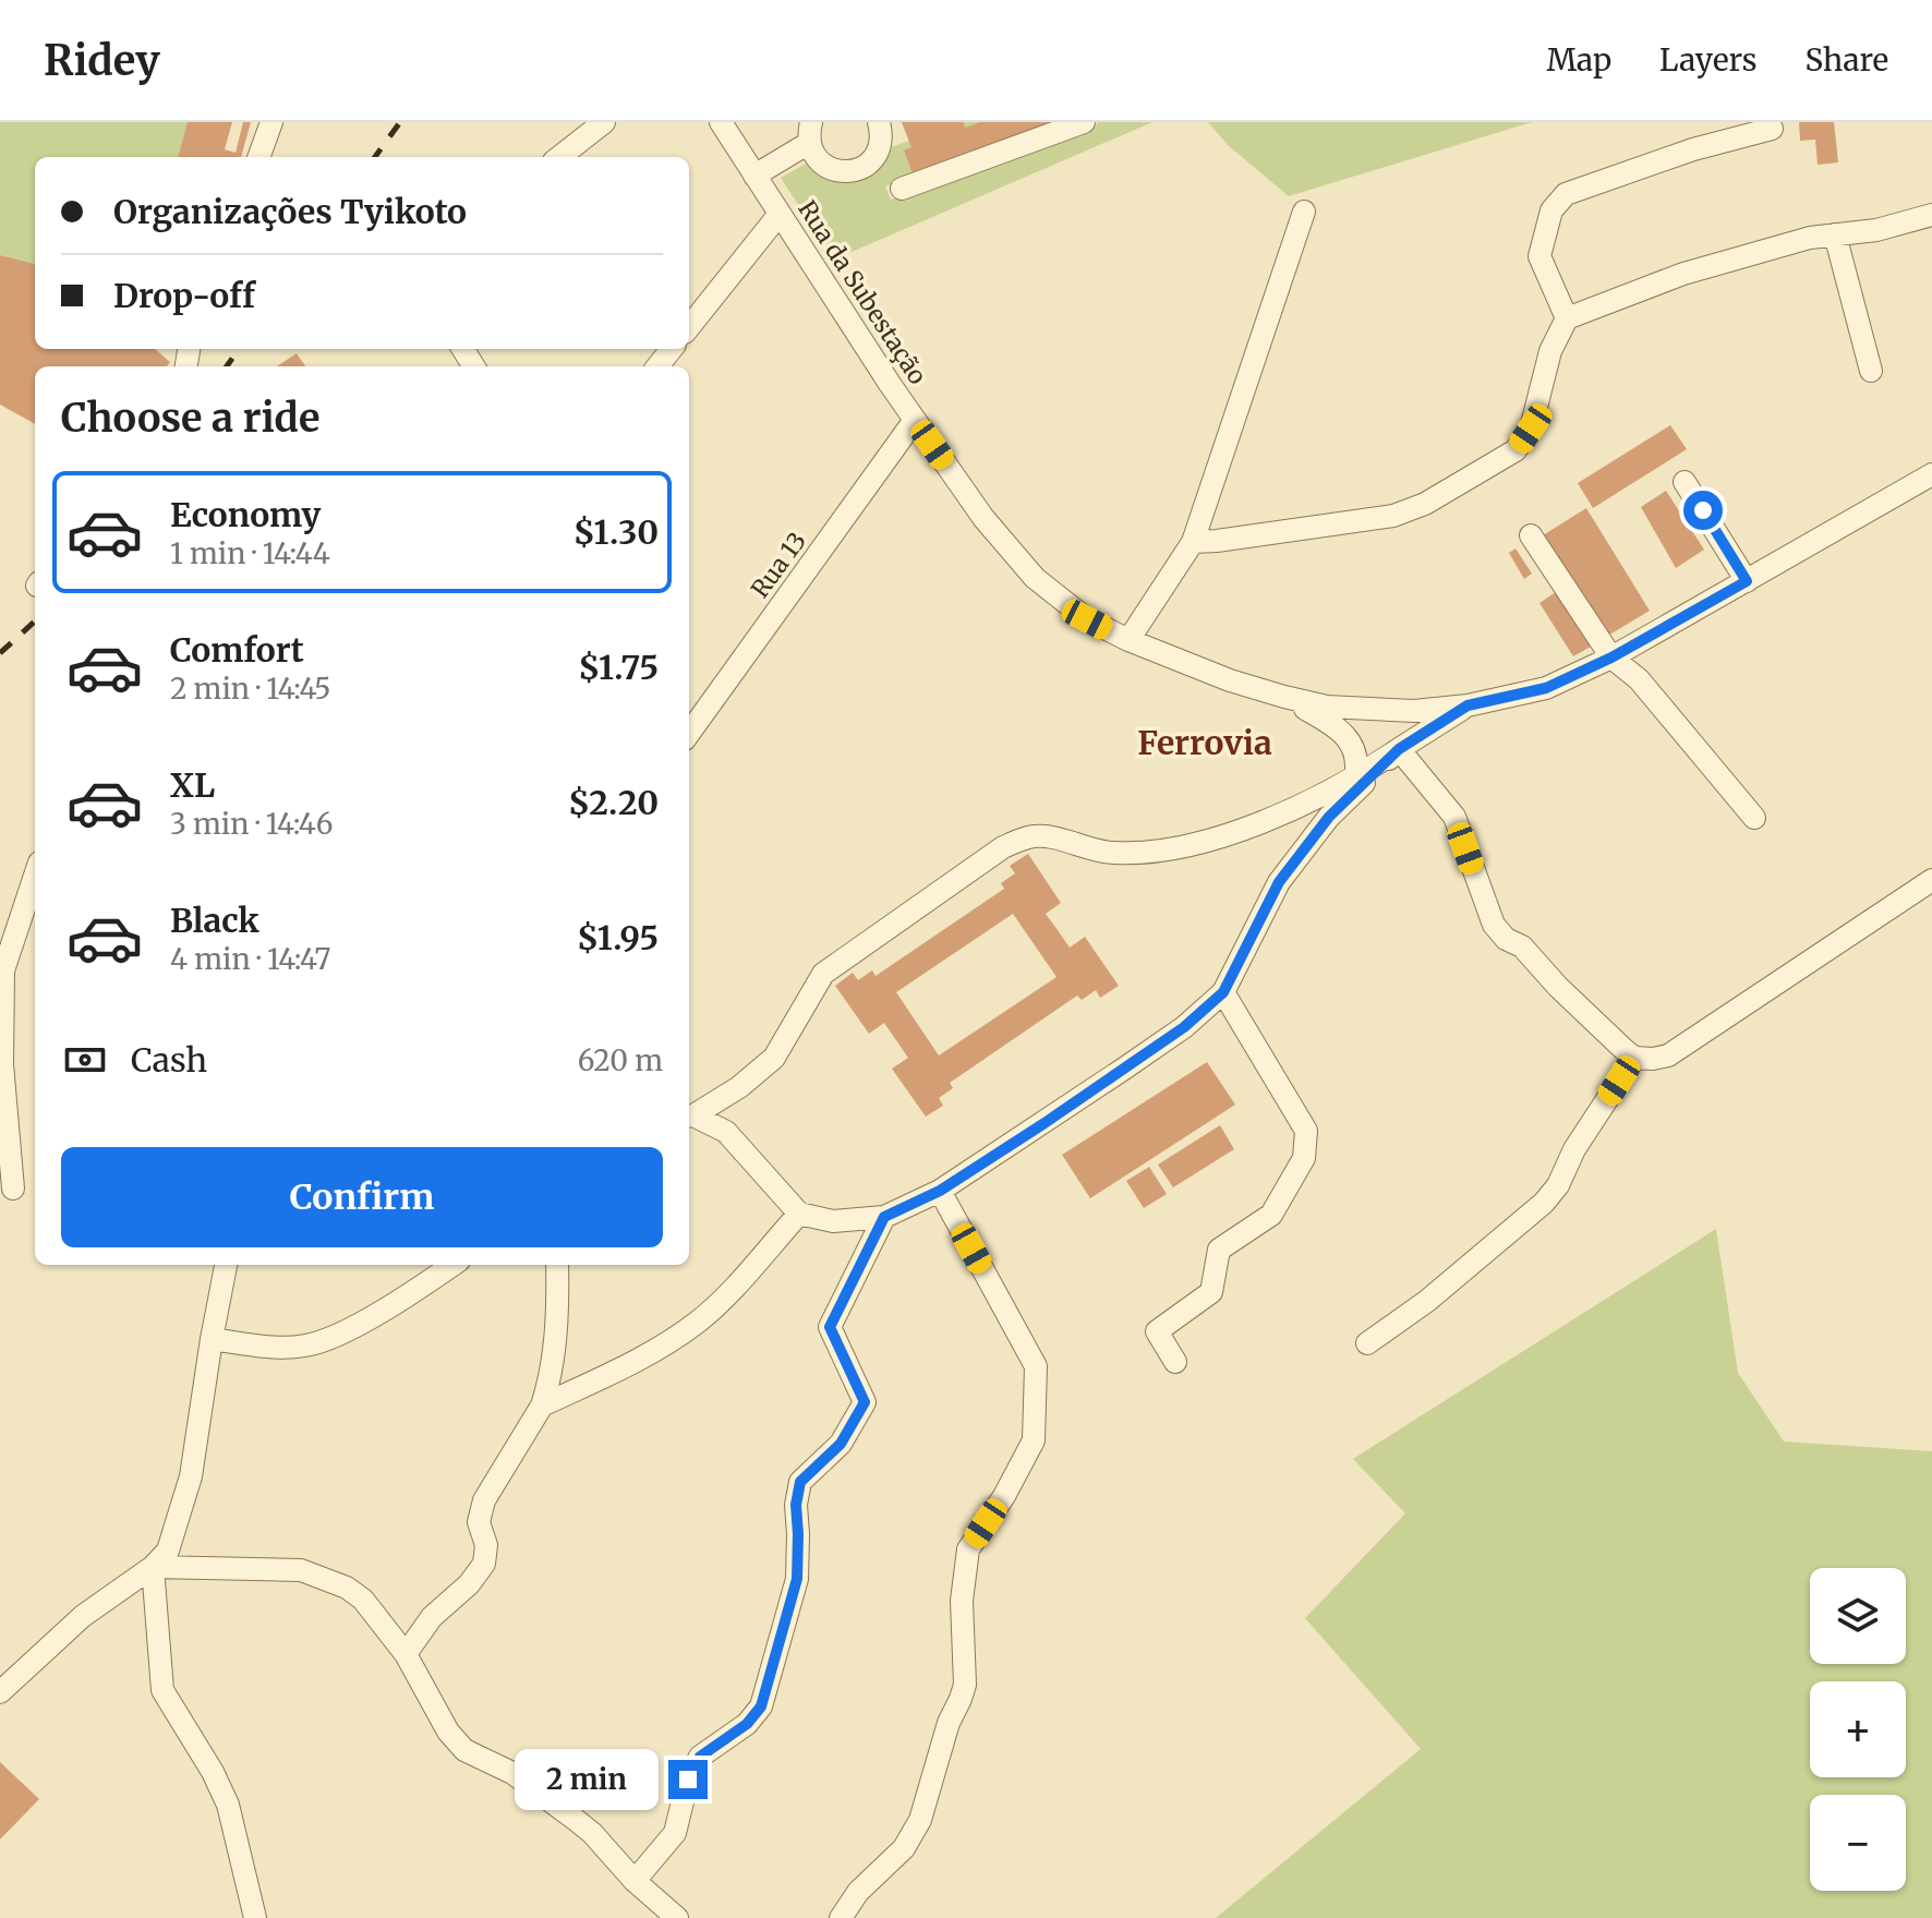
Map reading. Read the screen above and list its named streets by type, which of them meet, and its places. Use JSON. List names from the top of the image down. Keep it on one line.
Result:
{"streets":{"street":["Rua da Subestação","Rua 13"]},"crossings":[["Rua da Subestação","Rua 13"]],"districts":["Ferrovia"],"page":{"header":"Ridey","nav":["Map","Layers","Share"],"banner":["Organizações Tyikoto","Drop-off"],"heading":"Choose a ride","list":[{"name":"Economy","note":"1 min · 14:44","value":"$1.30"},{"name":"Comfort","note":"2 min · 14:45","value":"$1.75"},{"name":"XL","note":"3 min · 14:46","value":"$2.20"},{"name":"Black","note":"4 min · 14:47","value":"$1.95"}],"pay":["Cash","620 m"],"buttons":"Confirm","map_buttons":["+","−"],"bubble":"2 min"}}
